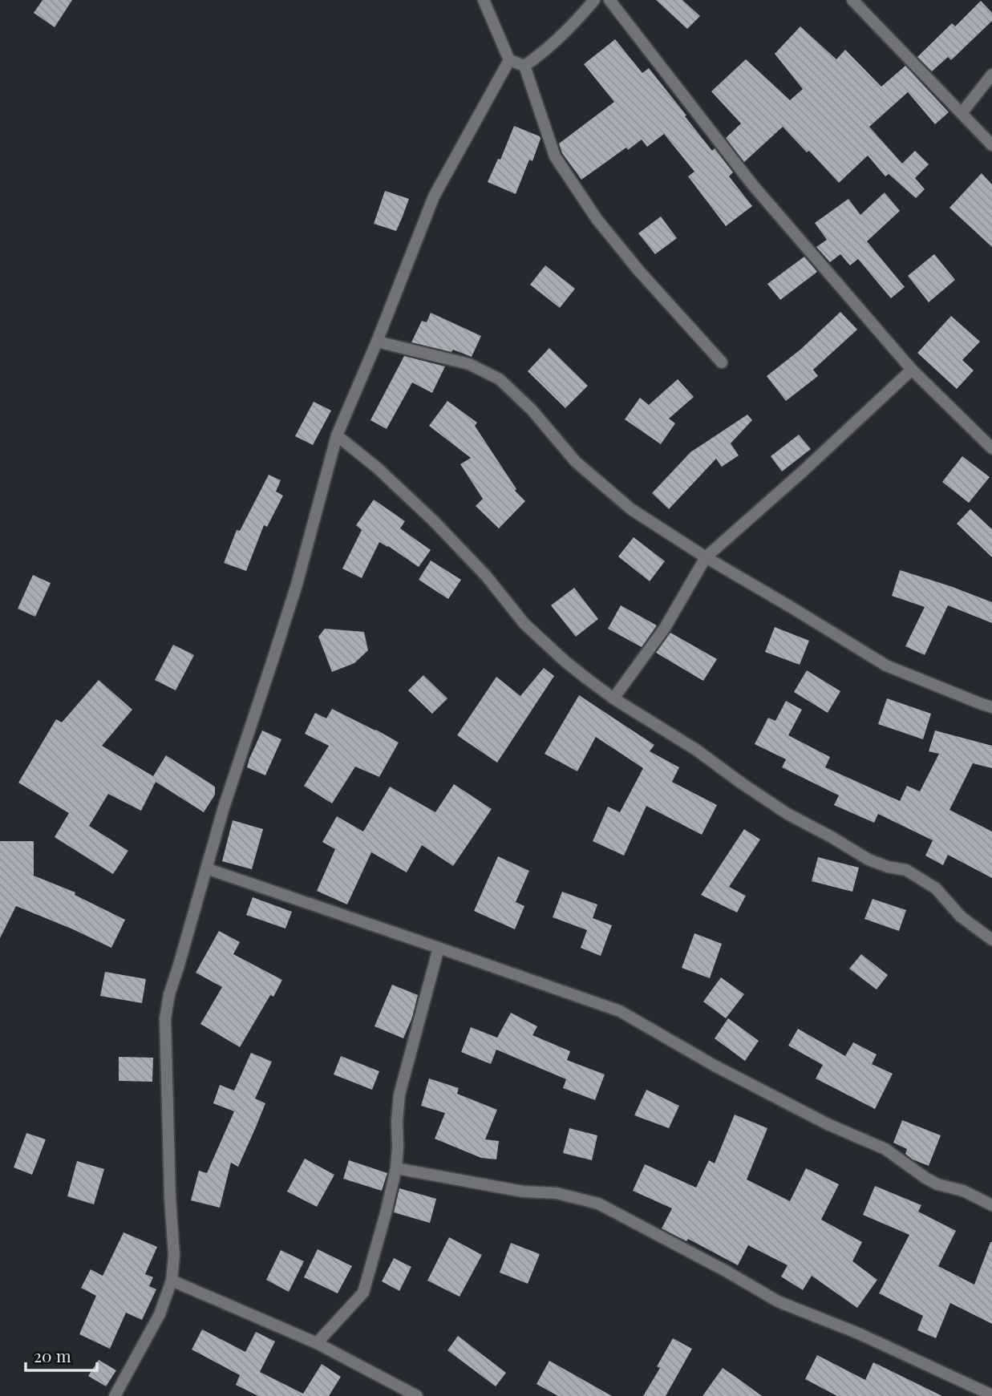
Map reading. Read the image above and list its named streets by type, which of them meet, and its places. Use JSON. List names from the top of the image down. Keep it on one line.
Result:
{"scale_bar":"20 m"}
